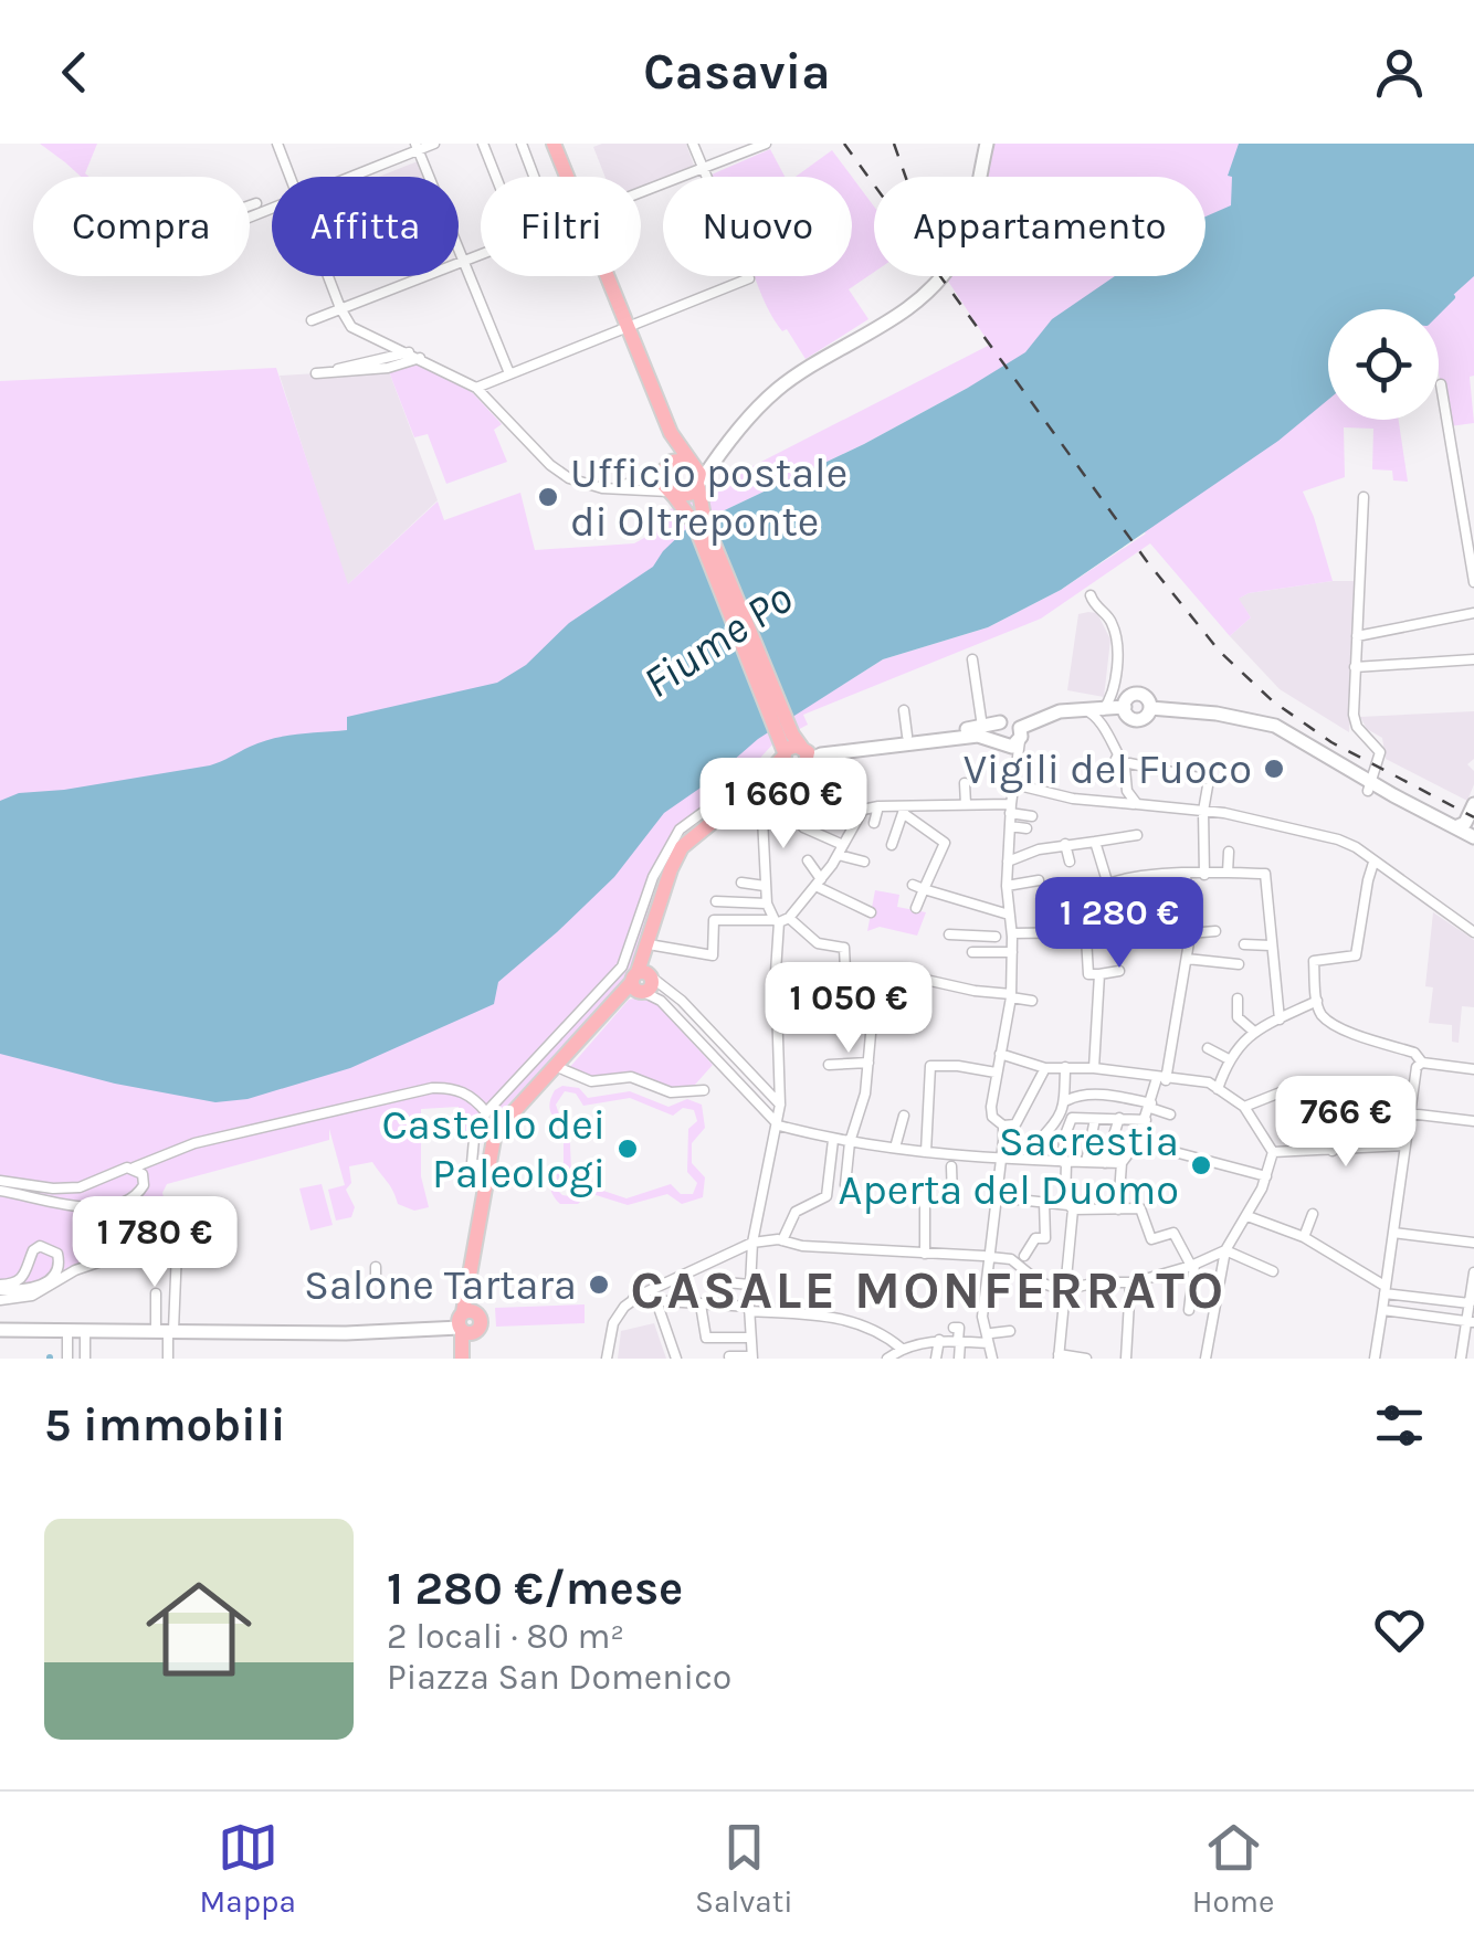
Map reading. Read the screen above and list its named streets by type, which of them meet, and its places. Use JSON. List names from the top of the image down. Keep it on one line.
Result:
{"districts":["CASALE MONFERRATO"],"water":["Fiume Po"],"places":["Ufficio postale di Oltreponte","Vigili del Fuoco","Castello dei Paleologi","Sacrestia Aperta del Duomo","Salone Tartara"],"page":{"header":"Casavia","chip":["Compra","Affitta","Filtri","Nuovo","Appartamento"],"price":["1 660 €","1 280 €","1 050 €","766 €","1 780 €"],"heading":"5 immobili","list":[{"name":"1 280 €/mese","note":"2 locali · 80 m² · Piazza San Domenico"}],"tabs":["Mappa","Salvati","Home"]}}
